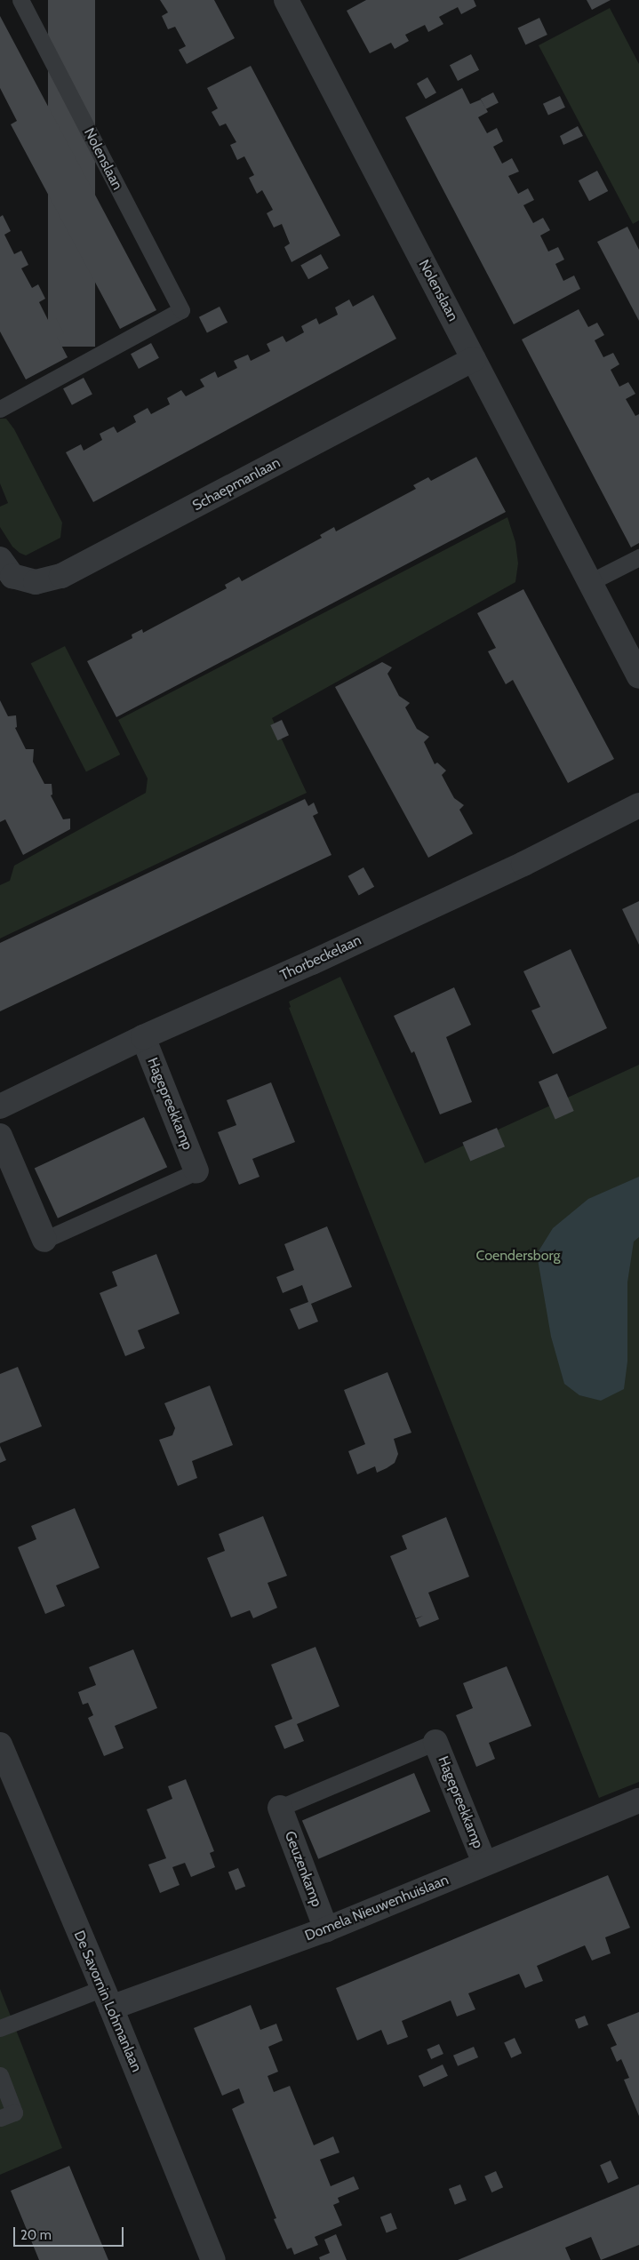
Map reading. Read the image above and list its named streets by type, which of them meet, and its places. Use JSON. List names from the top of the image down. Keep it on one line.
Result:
{"streets":{"street":["Nolenslaan","Schaepmanlaan","Thorbeckelaan","Hagepreekkamp","Geuzenkamp","Domela Nieuwenhuislaan","De Savornin Lohmanlaan"]},"crossings":[["Nolenslaan","Schaepmanlaan"],["Thorbeckelaan","Hagepreekkamp"],["Hagepreekkamp","Domela Nieuwenhuislaan"],["Geuzenkamp","Domela Nieuwenhuislaan"],["Domela Nieuwenhuislaan","De Savornin Lohmanlaan"]],"parks":["Coendersborg"],"scale_bar":"20 m"}
